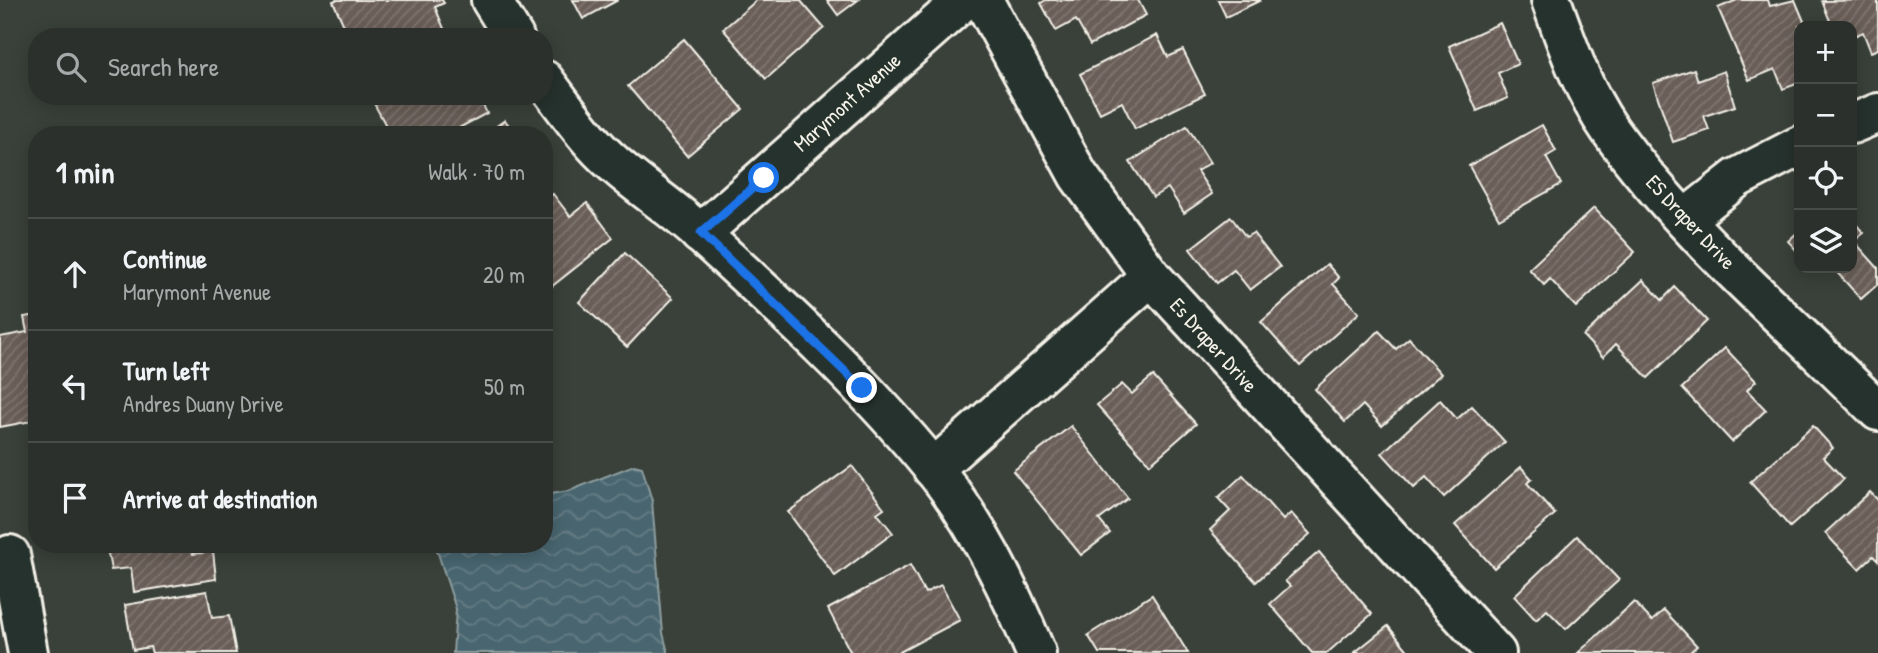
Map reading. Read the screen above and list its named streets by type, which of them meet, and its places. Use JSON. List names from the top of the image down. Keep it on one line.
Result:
{"streets":{"street":["Marymont Avenue","ES Draper Drive","Es Draper Drive"]},"page":{"map_buttons":["+","−"],"search":"Search here","heading":["1 min","Walk · 70 m"],"list":[["Continue","Marymont Avenue","20 m"],["Turn left","Andres Duany Drive","50 m"],"Arrive at destination"]}}
